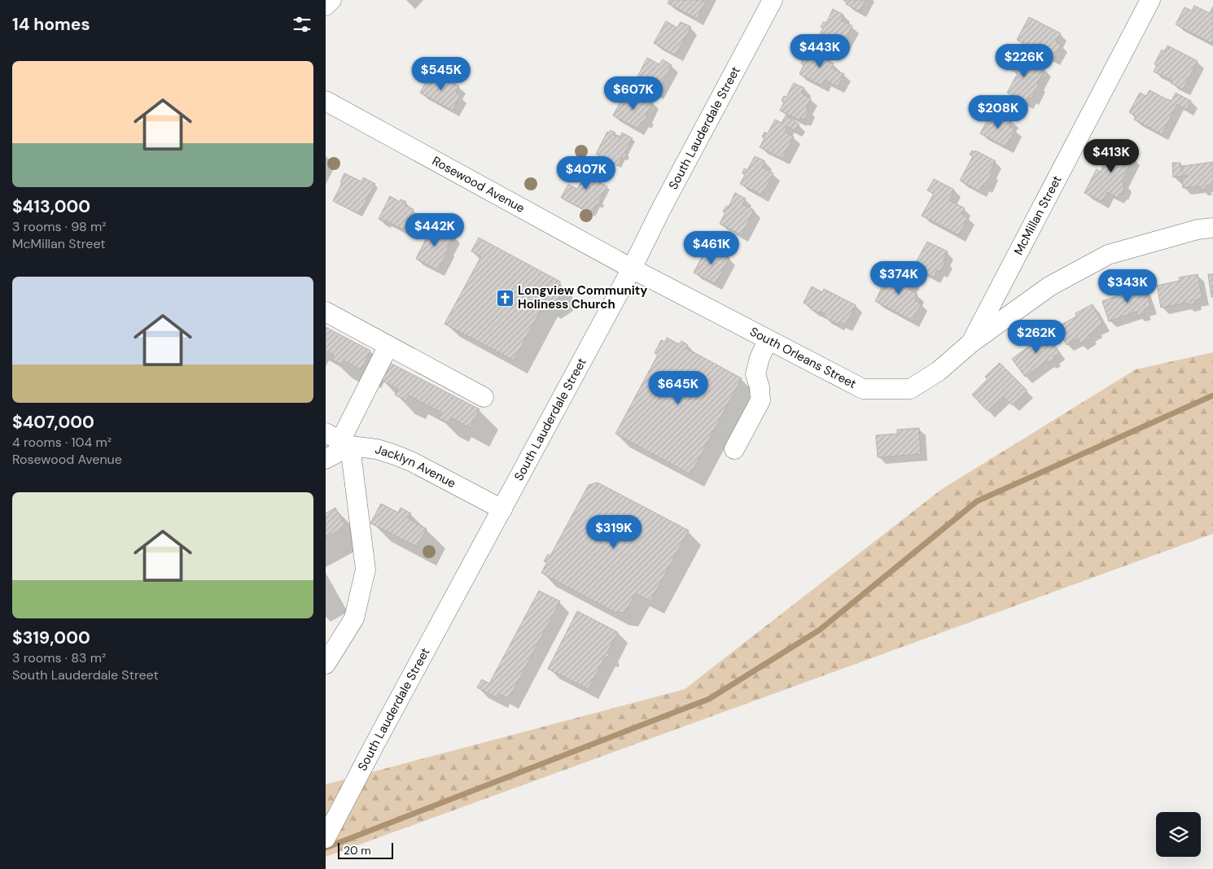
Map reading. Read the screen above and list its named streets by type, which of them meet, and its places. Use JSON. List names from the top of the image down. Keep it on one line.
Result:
{"streets":{"street":["South Lauderdale Street","Rosewood Avenue","McMillan Street","South Orleans Street","Jacklyn Avenue"]},"crossings":[["South Lauderdale Street","Rosewood Avenue"],["South Lauderdale Street","South Orleans Street"],["South Lauderdale Street","Jacklyn Avenue"],["Rosewood Avenue","South Orleans Street"],["McMillan Street","South Orleans Street"]],"places":{"church":["Longview Community Holiness Church"]},"scale_bar":"20 m","page":{"heading":"14 homes","price":["$443K","$226K","$545K","$607K","$208K","$413K","$407K","$442K","$461K","$374K","$343K","$262K","$645K","$319K"],"list":[{"name":"$413,000","note":"3 rooms · 98 m² · McMillan Street"},{"name":"$407,000","note":"4 rooms · 104 m² · Rosewood Avenue"},{"name":"$319,000","note":"3 rooms · 83 m² · South Lauderdale Street"}],"scale":"20 m"}}
